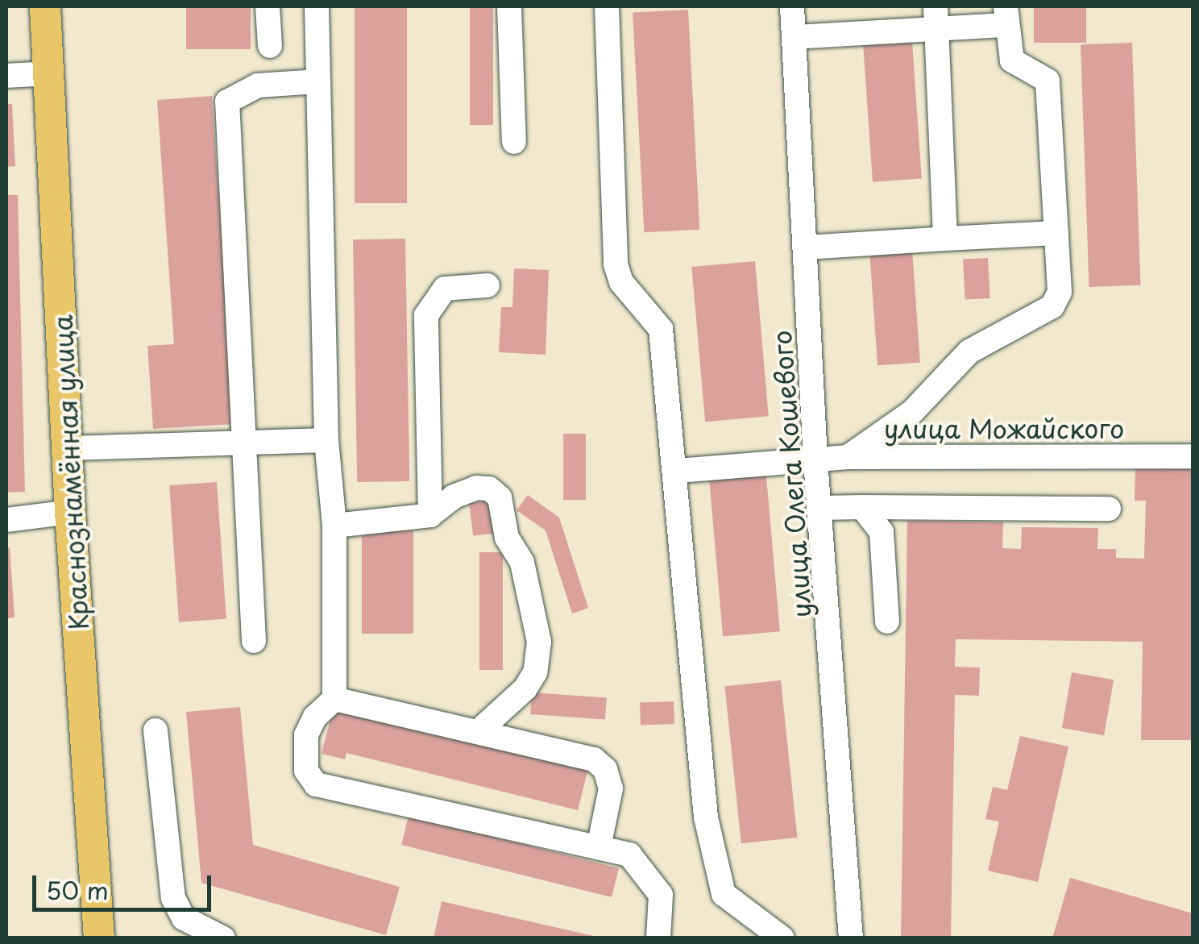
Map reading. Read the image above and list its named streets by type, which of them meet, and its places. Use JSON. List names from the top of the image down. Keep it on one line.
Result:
{"streets":{"main road":["Краснознамённая улица"],"lane":["улица Можайского","улица Олега Кошевого"]},"crossings":[["улица Можайского","улица Олега Кошевого"]],"scale_bar":"50 m"}
